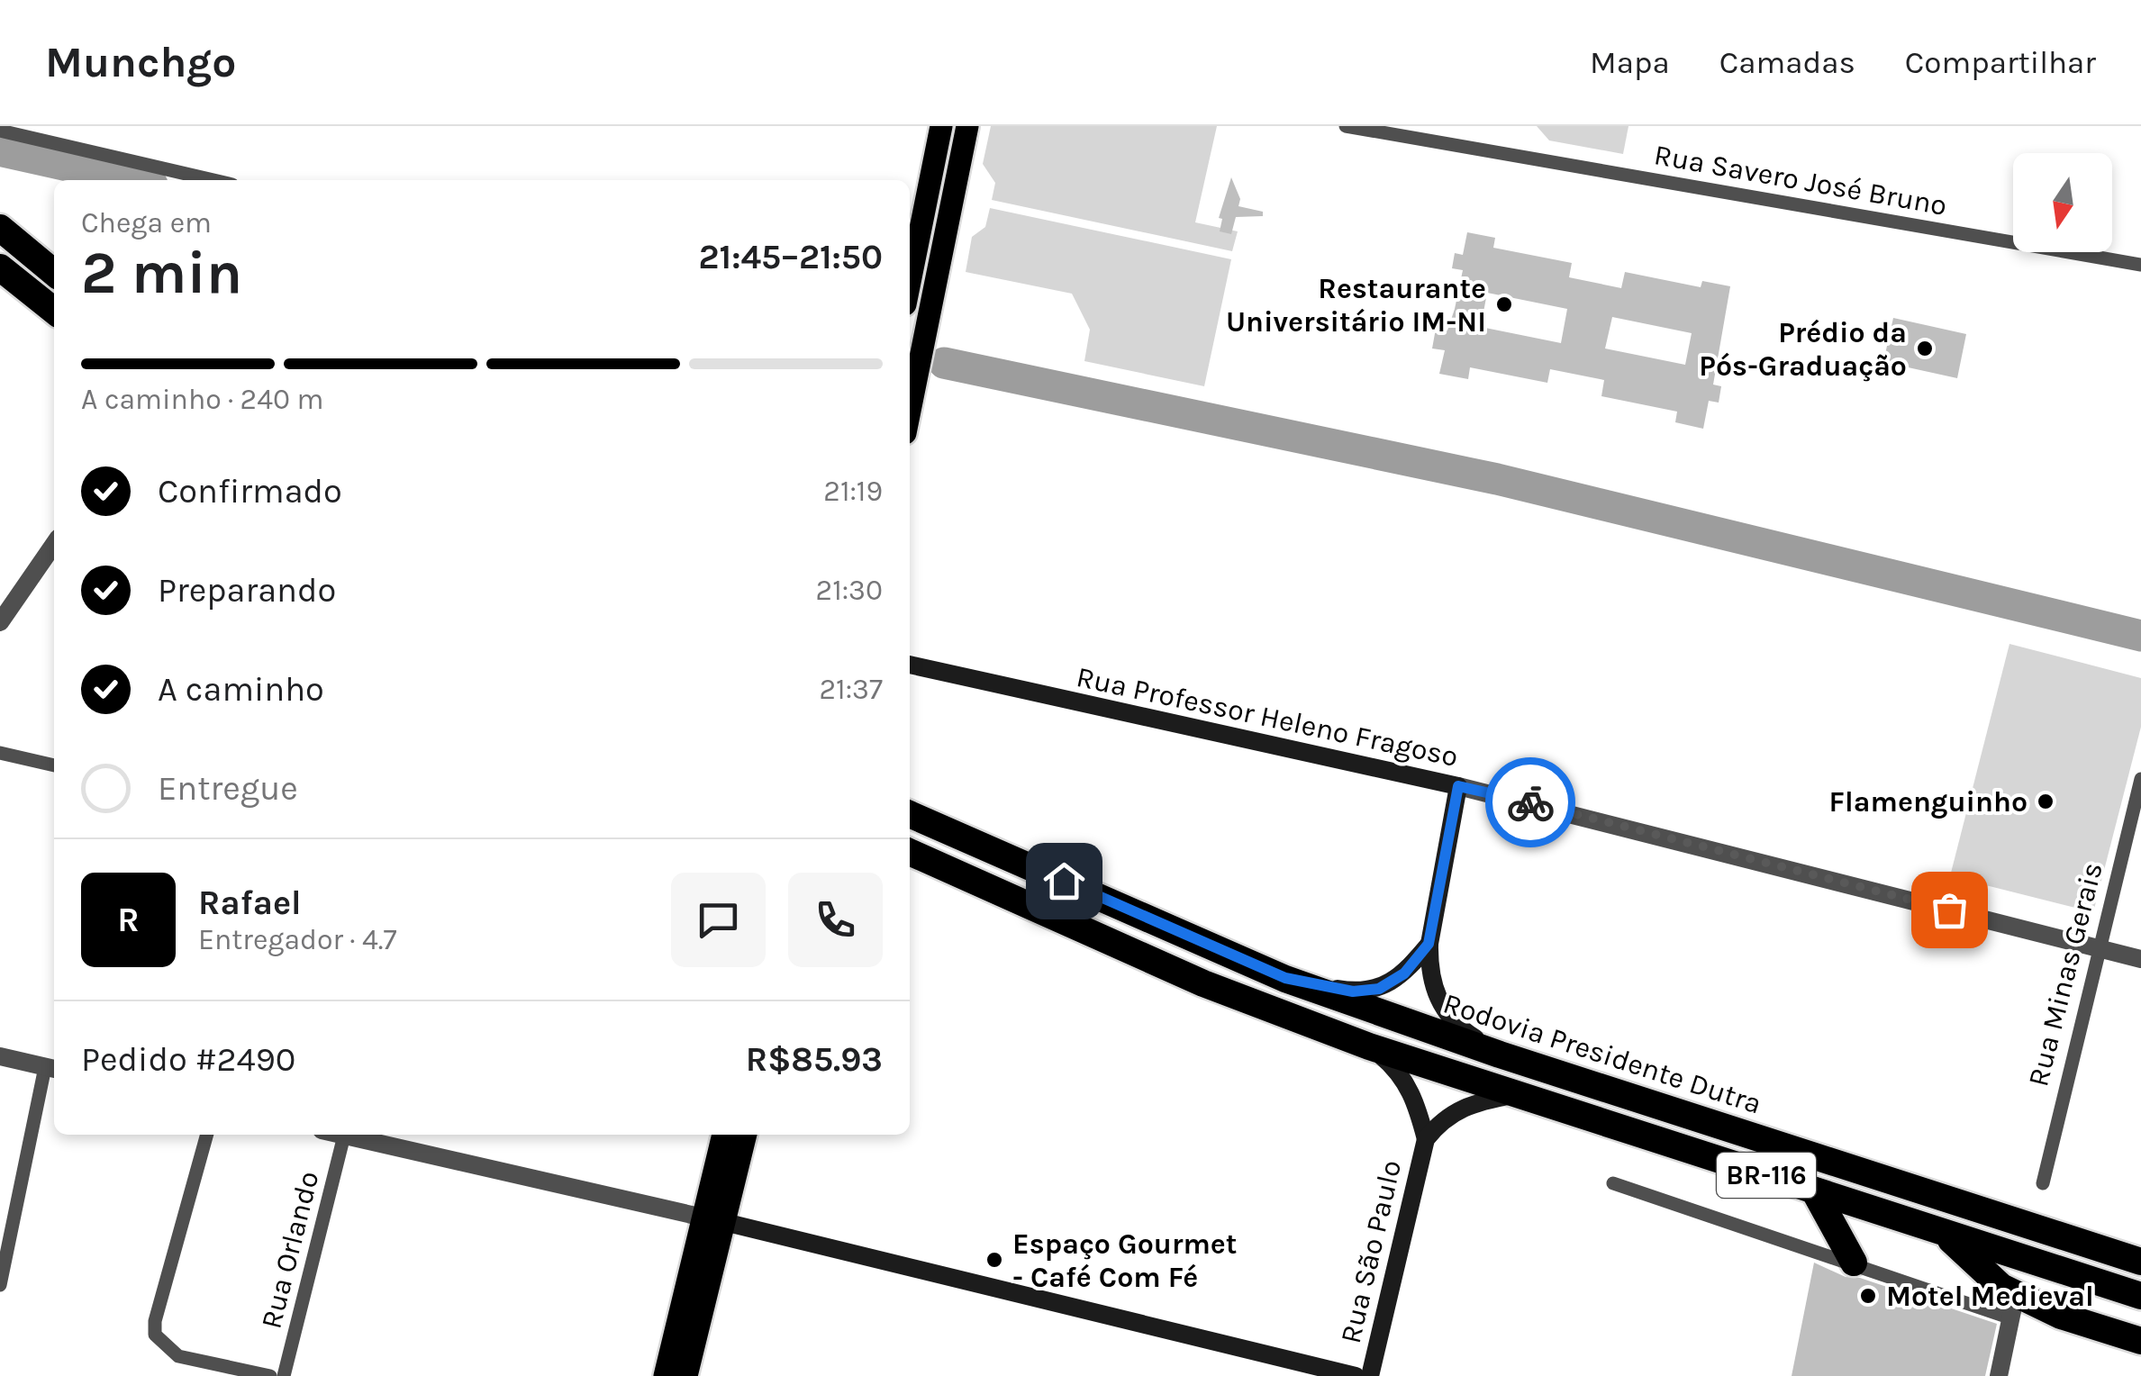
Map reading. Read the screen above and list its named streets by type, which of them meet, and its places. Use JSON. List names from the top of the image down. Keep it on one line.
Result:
{"streets":{"highway":["Rodovia Presidente Dutra","BR-116"],"main road":["Rua Professor Heleno Fragoso","Rua São Paulo"],"street":["Rua Savero José Bruno","Rua Minas Gerais","Rua Orlando"]},"crossings":[["Rua Professor Heleno Fragoso","Rua Minas Gerais"],["BR-116","Rua São Paulo"]],"places":["Restaurante Universitário IM-NI","Prédio da Pós-Graduação","Flamenguinho","Espaço Gourmet - Café Com Fé","Motel Medieval"],"north":"bottom","page":{"header":"Munchgo","nav":["Mapa","Camadas","Compartilhar"],"heading":["2 min","Chega em","21:45–21:50"],"panel":["Rafael","Entregador · 4.7","Pedido #2490","R$85.93"],"bar":"A caminho · 240 m","list":[["Confirmado","21:19"],["Preparando","21:30"],["A caminho","21:37"],"Entregue"],"round":"R"}}
